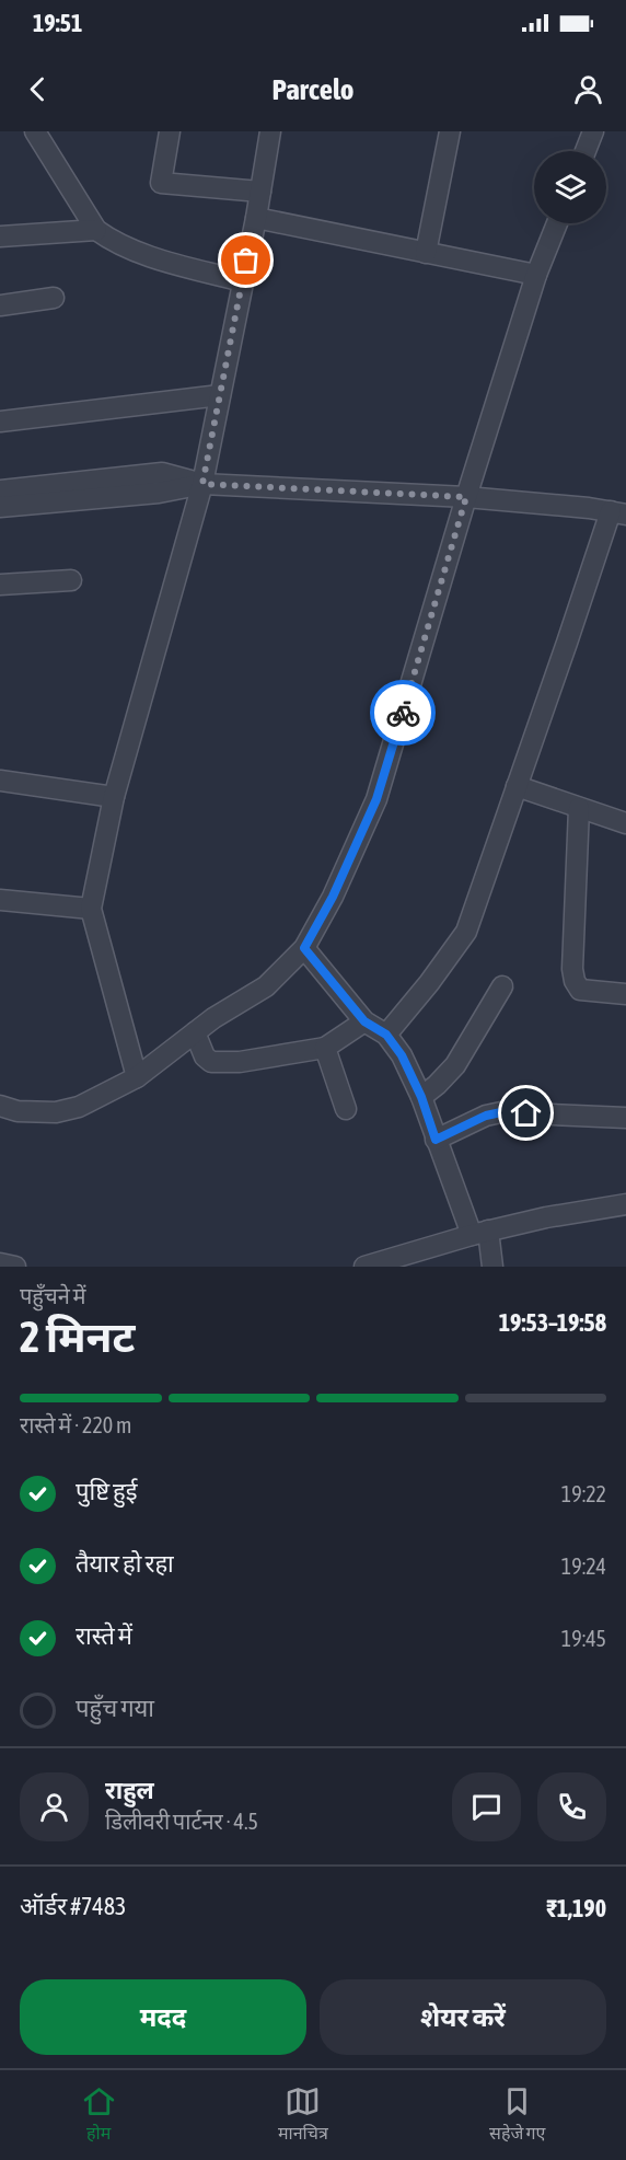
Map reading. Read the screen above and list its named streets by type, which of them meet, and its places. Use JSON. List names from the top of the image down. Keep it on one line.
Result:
{"page":{"status":"19:51","header":"Parcelo","heading":["2 मिनट","पहुँचने में","19:53–19:58"],"panel":["राहुल","डिलीवरी पार्टनर · 4.5","ऑर्डर #7483","₹1,190"],"bar":"रास्ते में · 220 m","list":[["पुष्टि हुई","19:22"],["तैयार हो रहा","19:24"],["रास्ते में","19:45"],"पहुँच गया"],"buttons":["मदद","शेयर करें"],"tabs":["होम","मानचित्र","सहेजे गए"]}}
